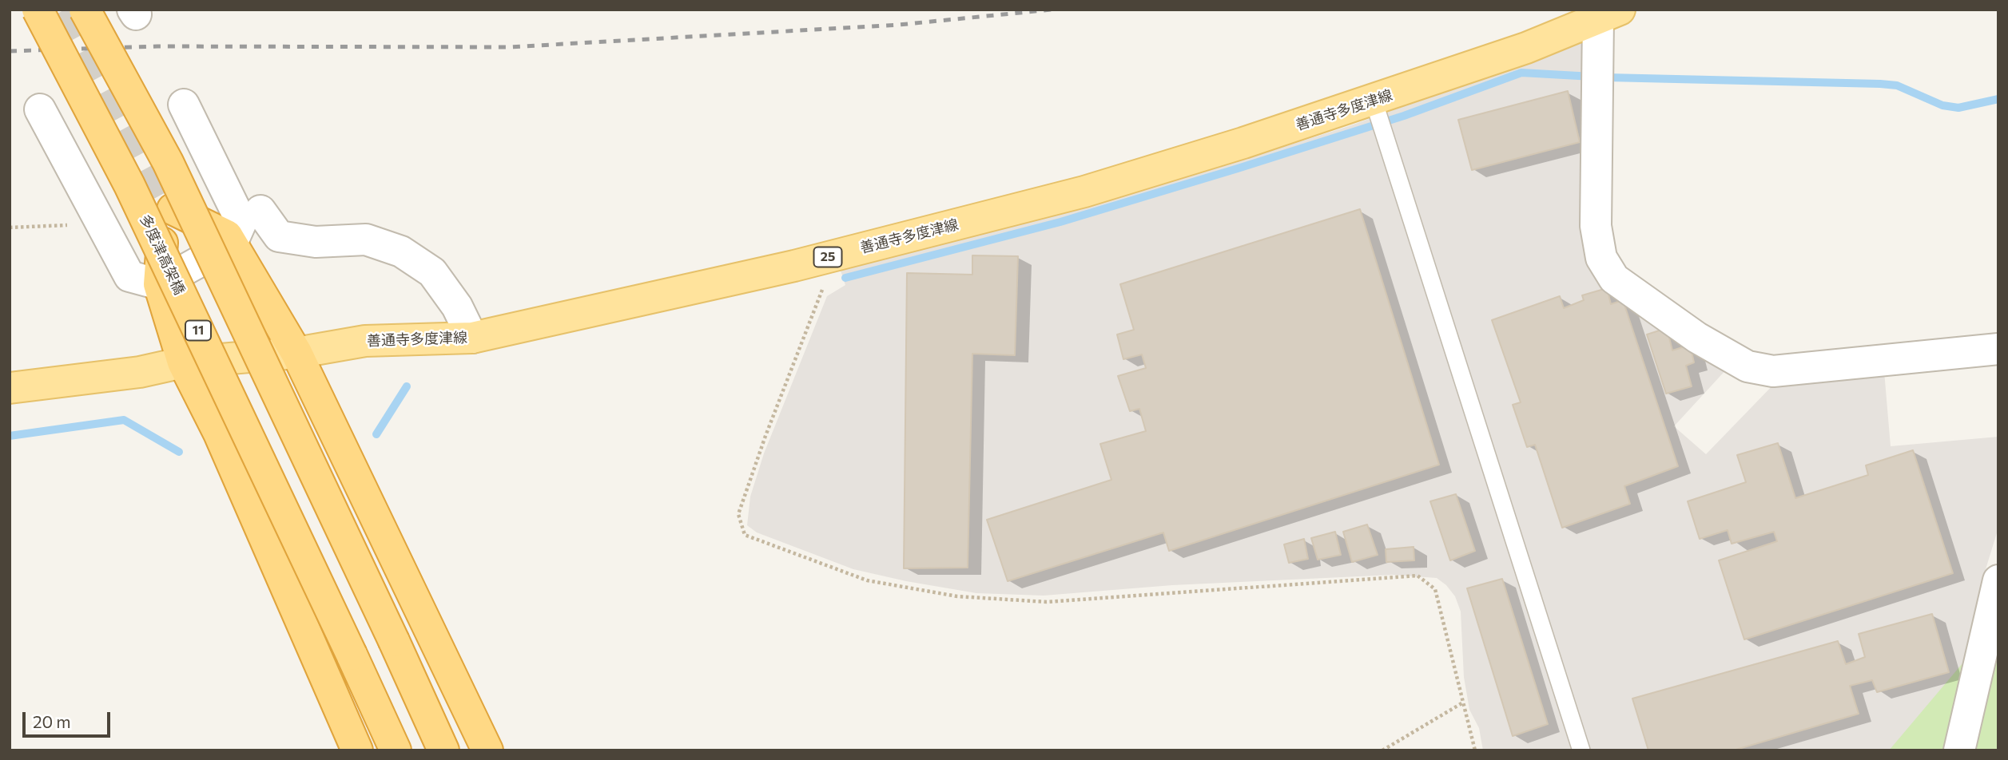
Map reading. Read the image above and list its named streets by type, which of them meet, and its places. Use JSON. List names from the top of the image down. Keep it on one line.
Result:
{"streets":{"highway":["多度津高架橋","11"],"main road":["善通寺多度津線","25"]},"scale_bar":"20 m"}
